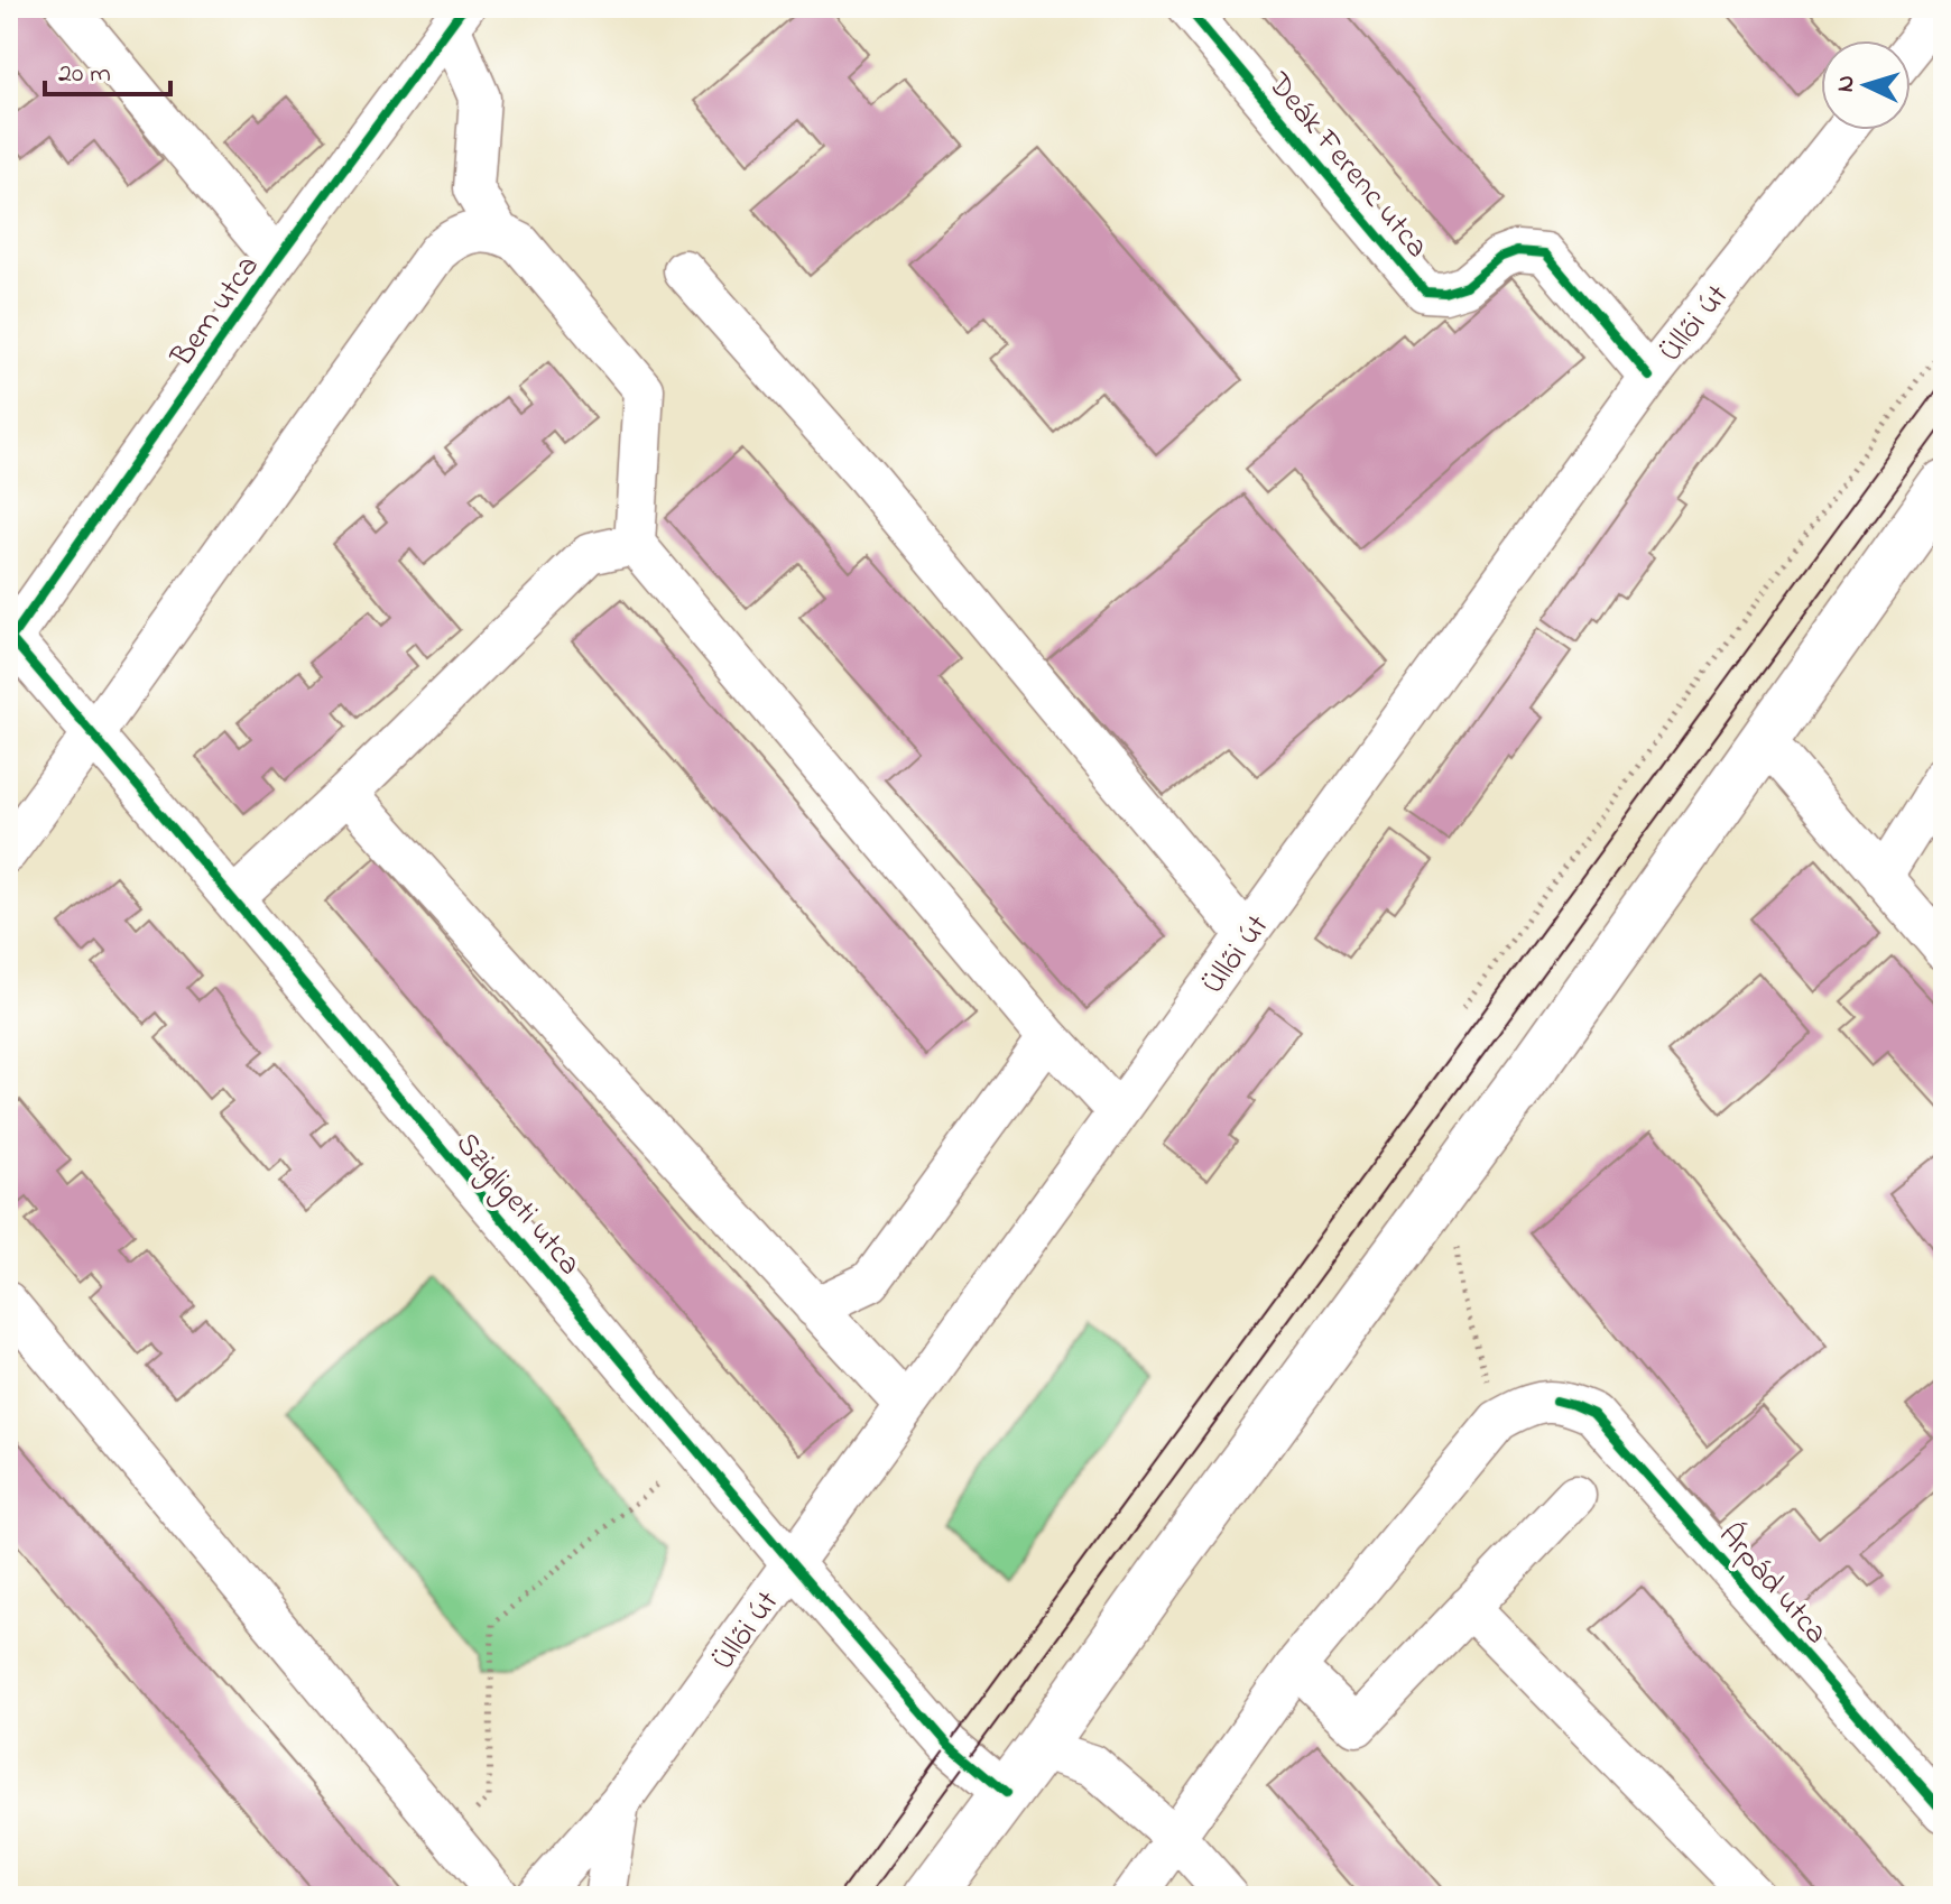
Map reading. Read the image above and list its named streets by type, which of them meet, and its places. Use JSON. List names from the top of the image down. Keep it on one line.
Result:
{"streets":{"street":["Deák Ferenc utca","Bem utca","Üllői út","Szigligeti utca","Árpád utca"]},"crossings":[["Deák Ferenc utca","Üllői út"],["Bem utca","Szigligeti utca"],["Üllői út","Szigligeti utca"]],"scale_bar":"20 m","north":"left"}
